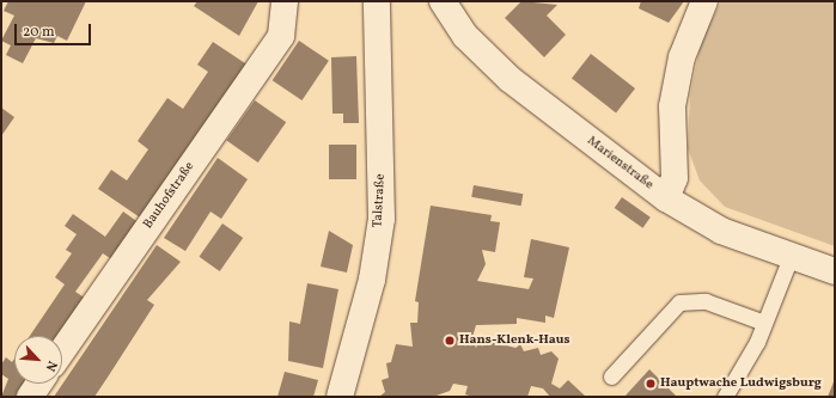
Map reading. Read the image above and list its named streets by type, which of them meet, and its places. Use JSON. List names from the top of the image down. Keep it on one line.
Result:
{"streets":{"street":["Marienstraße","Bauhofstraße","Talstraße"]},"places":["Hans-Klenk-Haus","Hauptwache Ludwigsburg"],"scale_bar":"20 m","north":"bottom right"}
